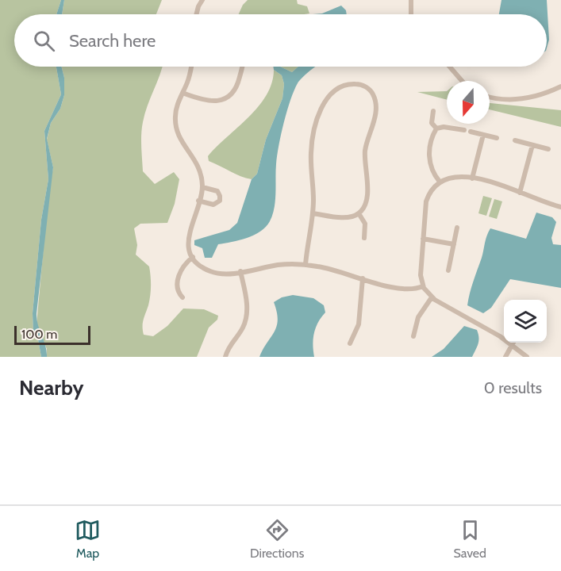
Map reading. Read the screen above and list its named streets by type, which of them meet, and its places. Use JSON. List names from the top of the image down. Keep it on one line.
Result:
{"scale_bar":"100 m","north":"bottom","page":{"search":"Search here","scale":"100 m","heading":["Nearby","0 results"],"nav":["Map","Directions","Saved"]}}
